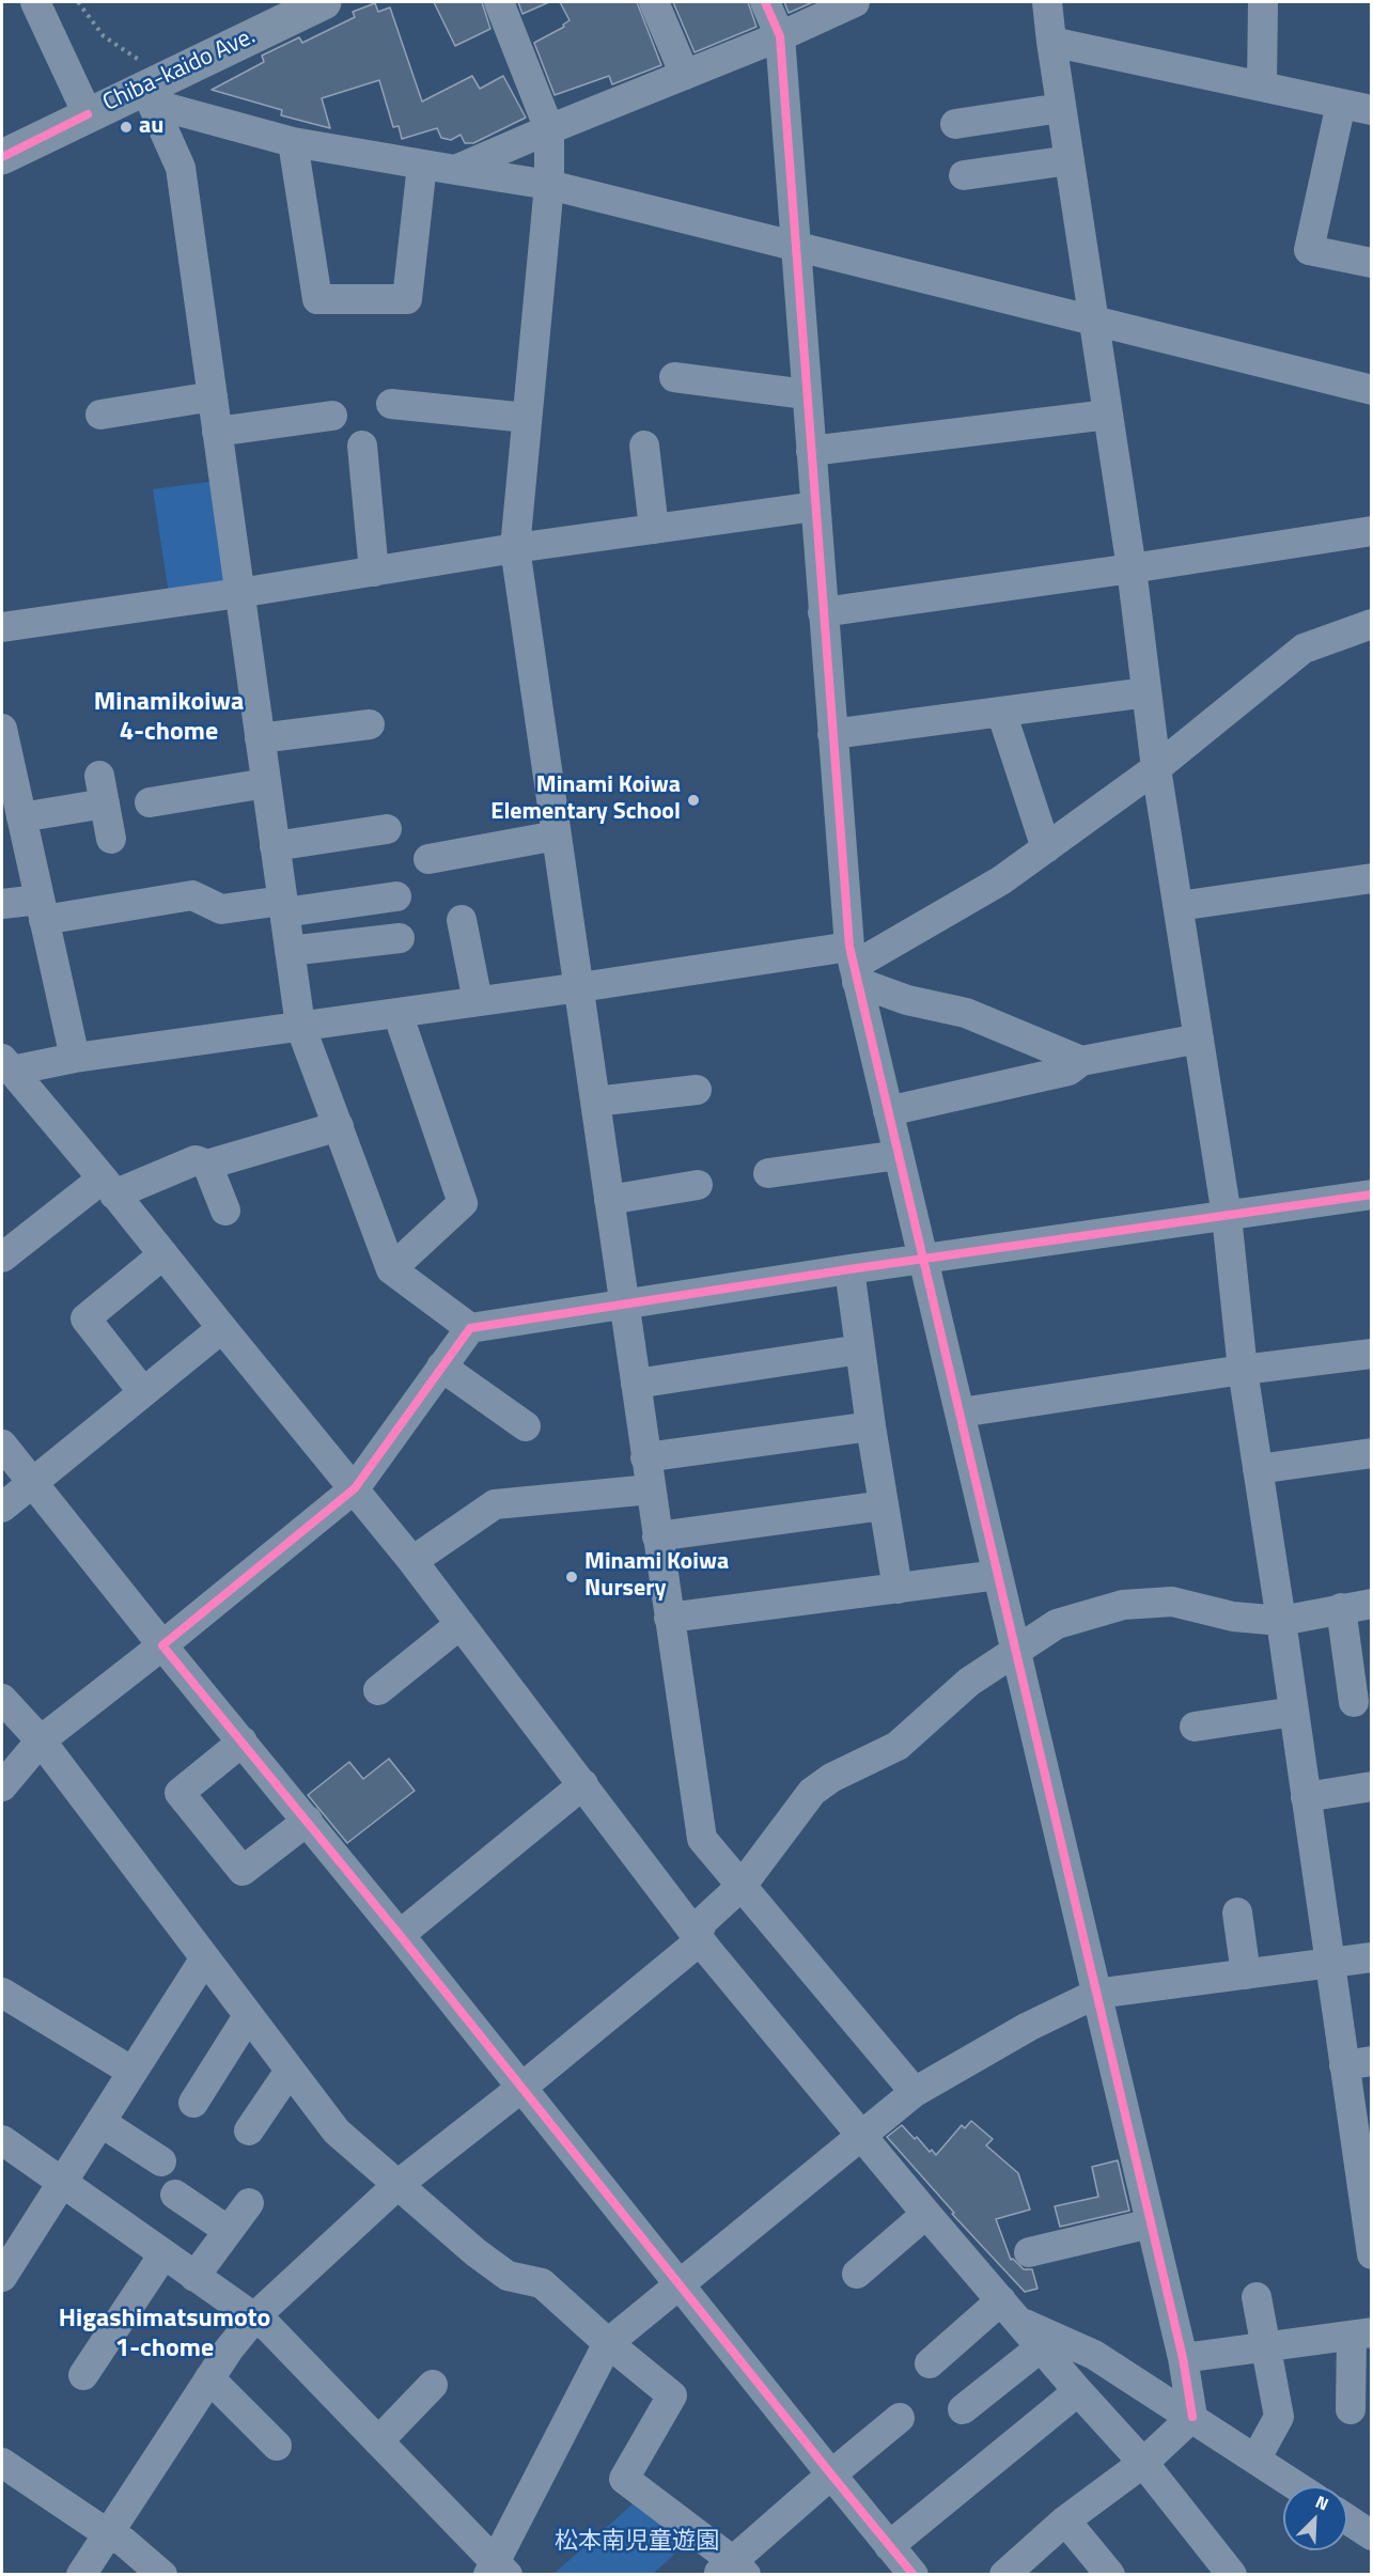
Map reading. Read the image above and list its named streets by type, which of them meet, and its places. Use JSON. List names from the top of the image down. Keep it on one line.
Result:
{"streets":{"highway":["Chiba-kaido Ave."]},"districts":["Minamikoiwa 4-chome","Higashimatsumoto 1-chome"],"parks":["松本南児童遊園"],"places":["au","Minami Koiwa Elementary School","Minami Koiwa Nursery"],"north":"top right"}
